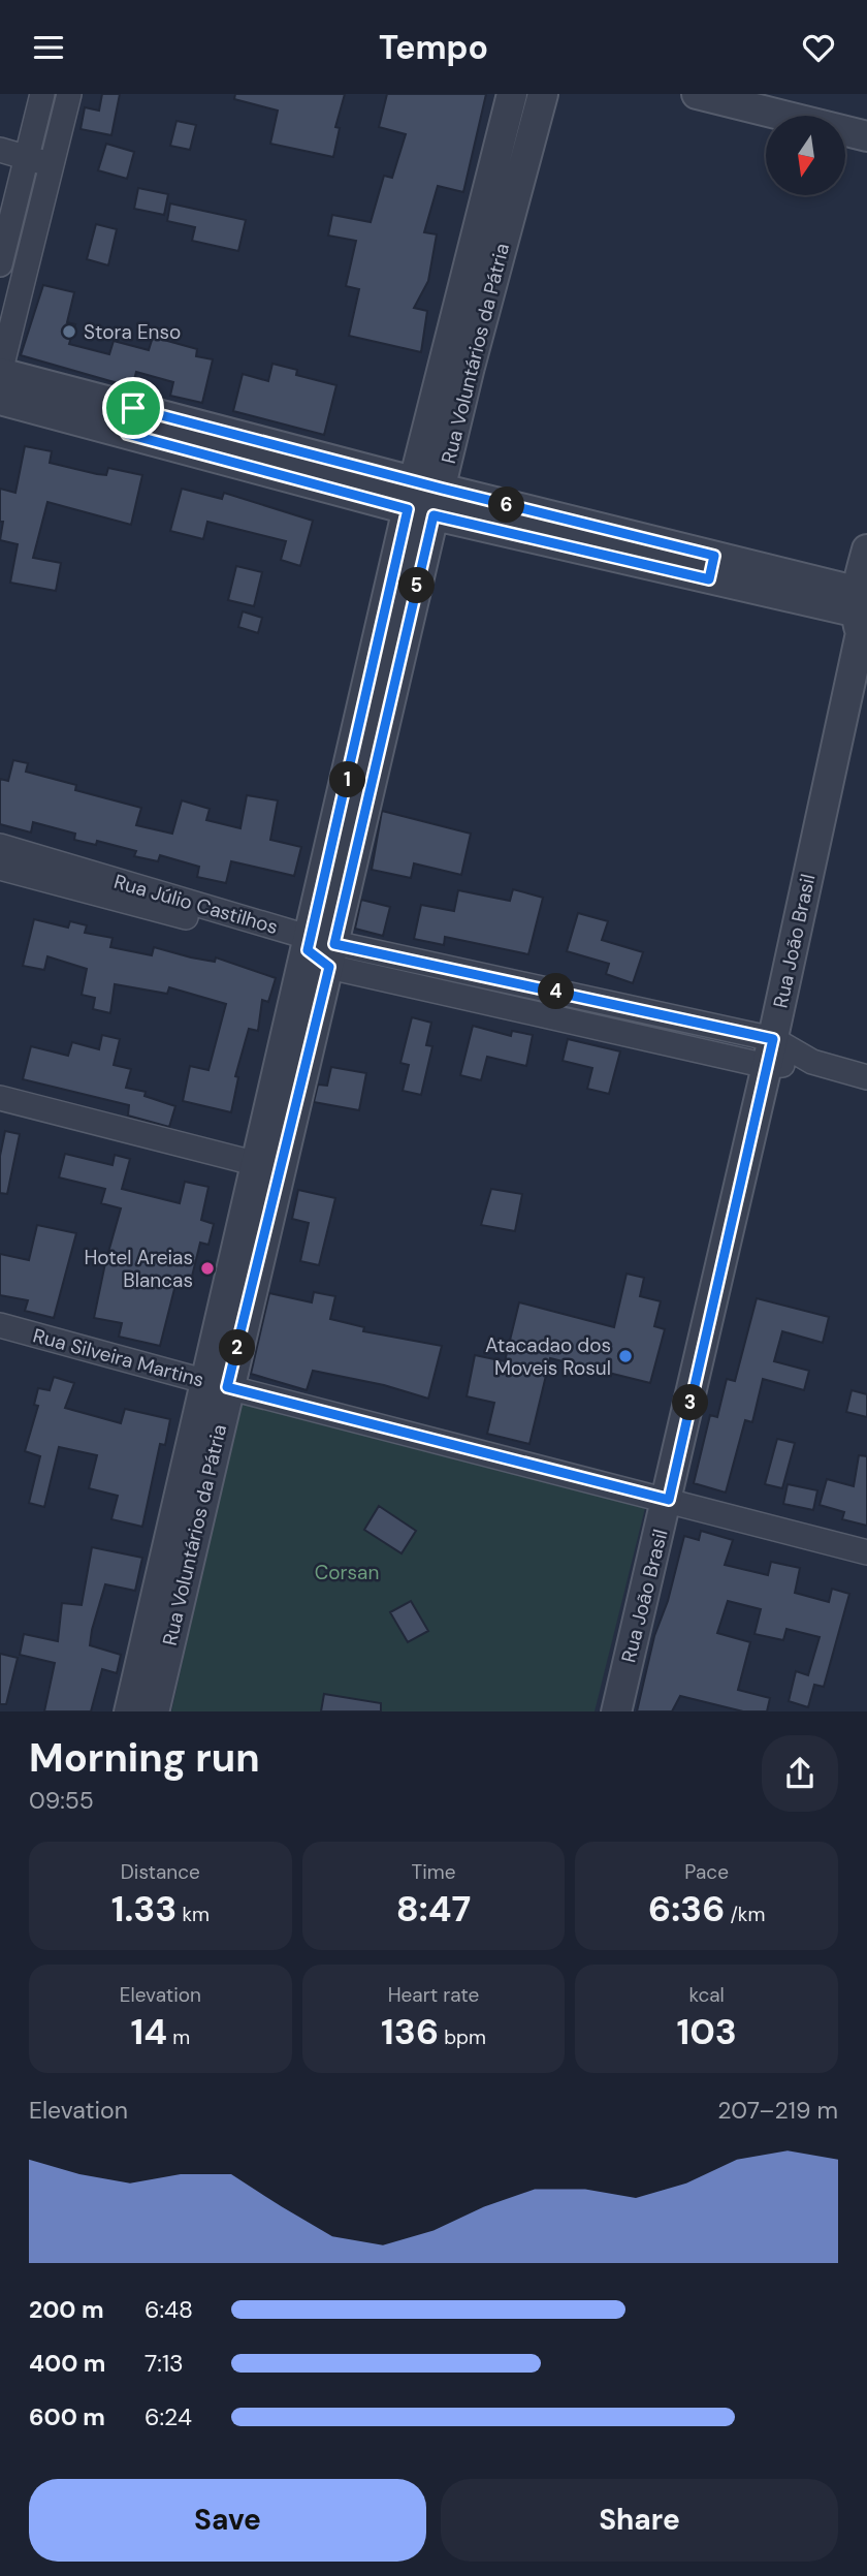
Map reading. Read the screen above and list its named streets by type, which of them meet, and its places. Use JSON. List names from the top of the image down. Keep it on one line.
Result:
{"streets":{"street":["Rua Voluntários da Pátria","Rua Júlio Castilhos","Rua João Brasil","Rua Silveira Martins"]},"crossings":[["Rua Voluntários da Pátria","Rua Júlio Castilhos"],["Rua Voluntários da Pátria","Rua Silveira Martins"],["Rua Júlio Castilhos","Rua João Brasil"],["Rua João Brasil","Rua Silveira Martins"]],"parks":["Corsan"],"places":["Stora Enso","Hotel Areias Blancas","Atacadao dos Moveis Rosul"],"north":"bottom","page":{"header":"Tempo","pins":["6","5","1","4","2","3"],"heading":["Morning run","09:55"],"stats":[["Distance","1.33 km"],["Time","8:47"],["Pace","6:36 /km"],["Elevation","14 m"],["Heart rate","136 bpm"],["kcal","103"]],"chart":["Elevation","207–219 m"],"list":[{"name":"200 m","note":"6:48"},{"name":"400 m","note":"7:13"},{"name":"600 m","note":"6:24"}],"buttons":["Save","Share"]}}
